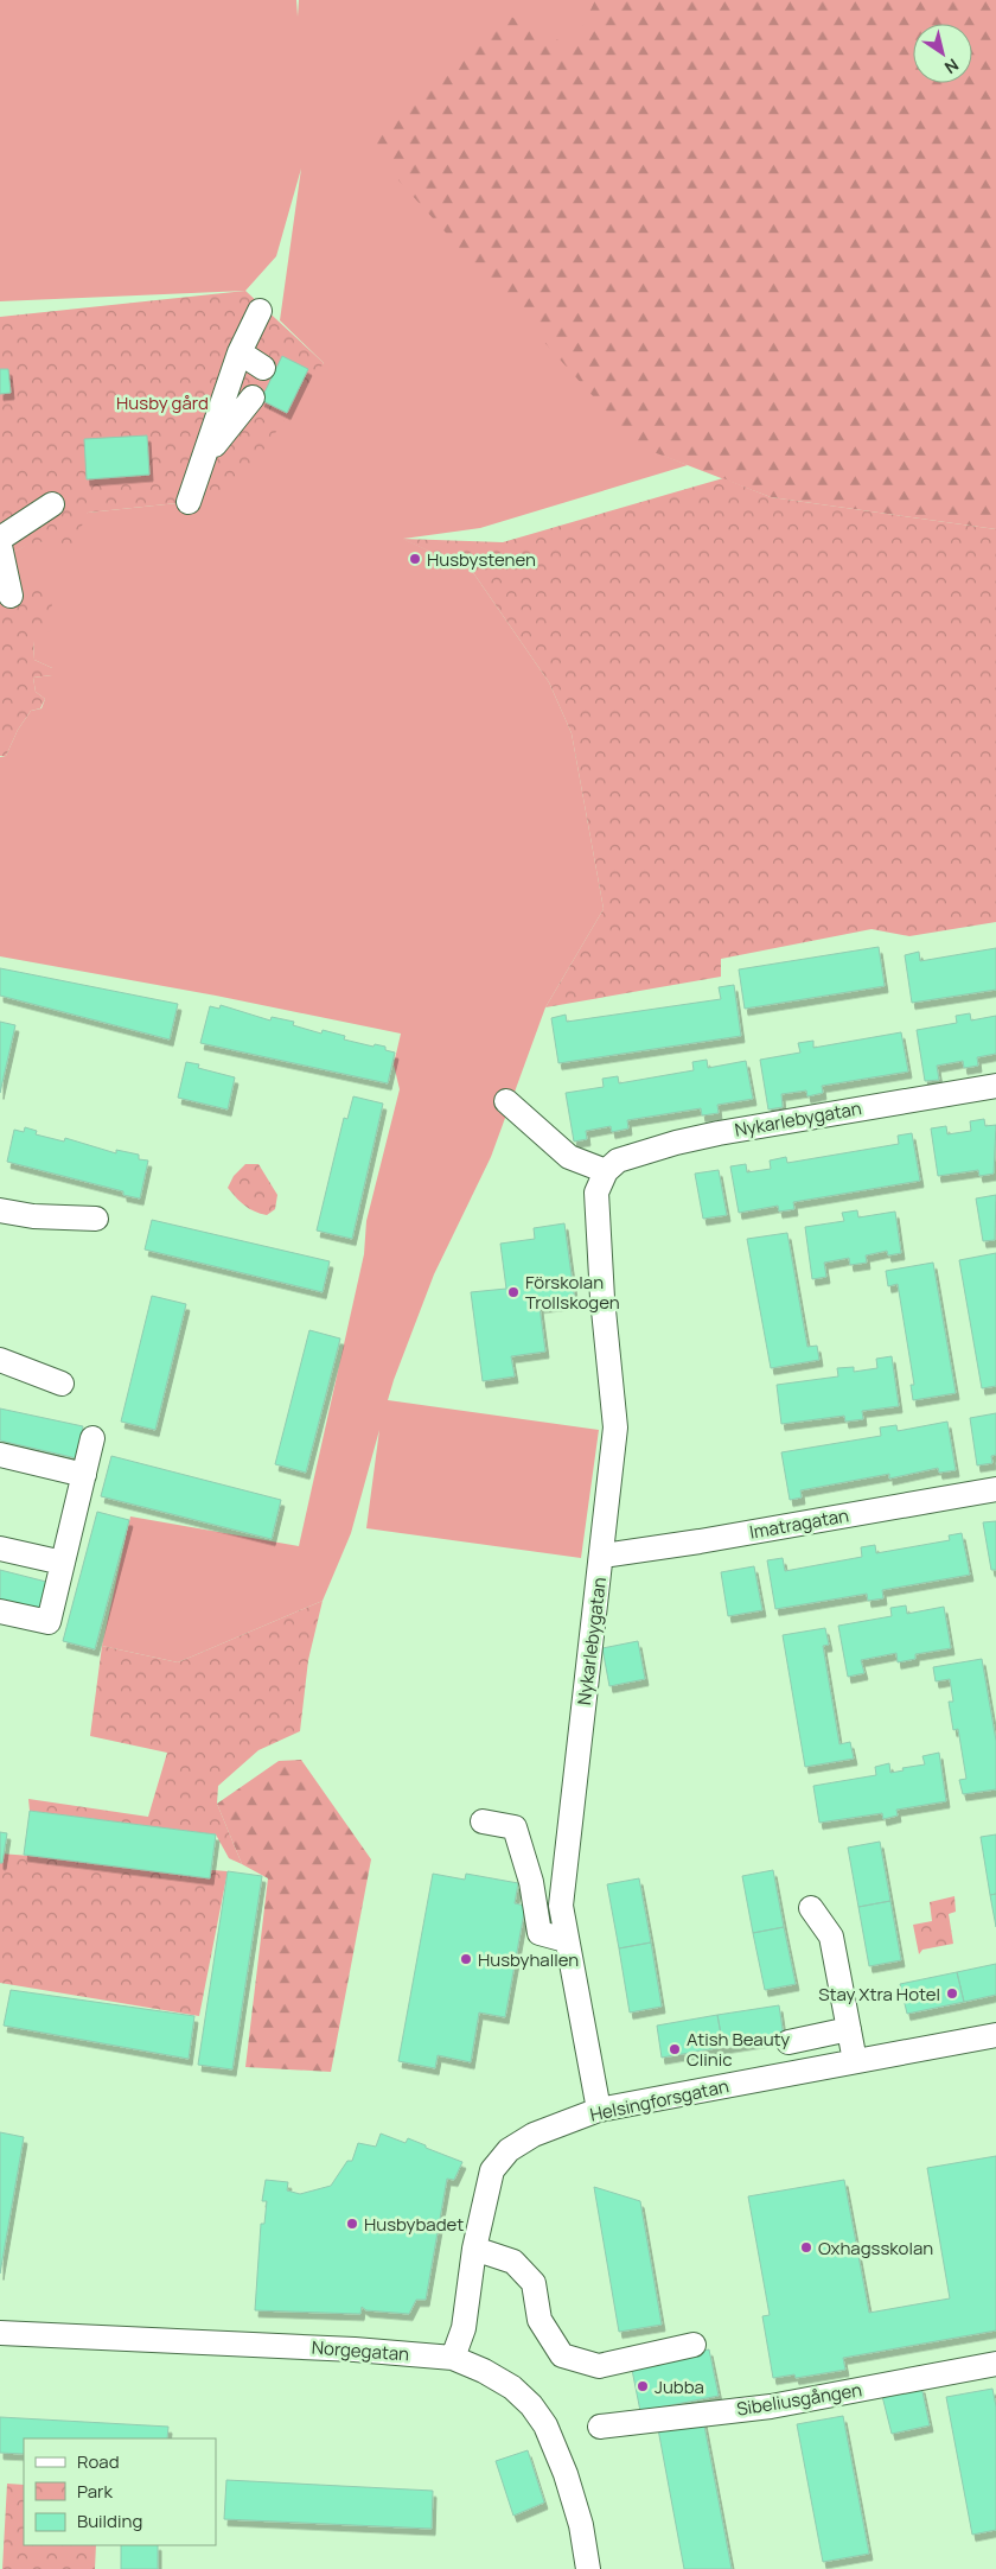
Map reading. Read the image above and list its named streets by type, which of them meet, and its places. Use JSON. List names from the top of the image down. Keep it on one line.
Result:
{"streets":{"street":["Nykarlebygatan","Imatragatan","Helsingforsgatan","Norgegatan","Sibeliusgången"]},"crossings":[["Nykarlebygatan","Imatragatan"],["Nykarlebygatan","Helsingforsgatan"],["Helsingforsgatan","Norgegatan"]],"parks":["Husby gård"],"places":["Husbystenen","Förskolan Trollskogen","Husbyhallen","Stay Xtra Hotel","Atish Beauty Clinic","Husbybadet","Oxhagsskolan","Jubba"],"legend":["Road","Park","Building"],"north":"bottom right"}
